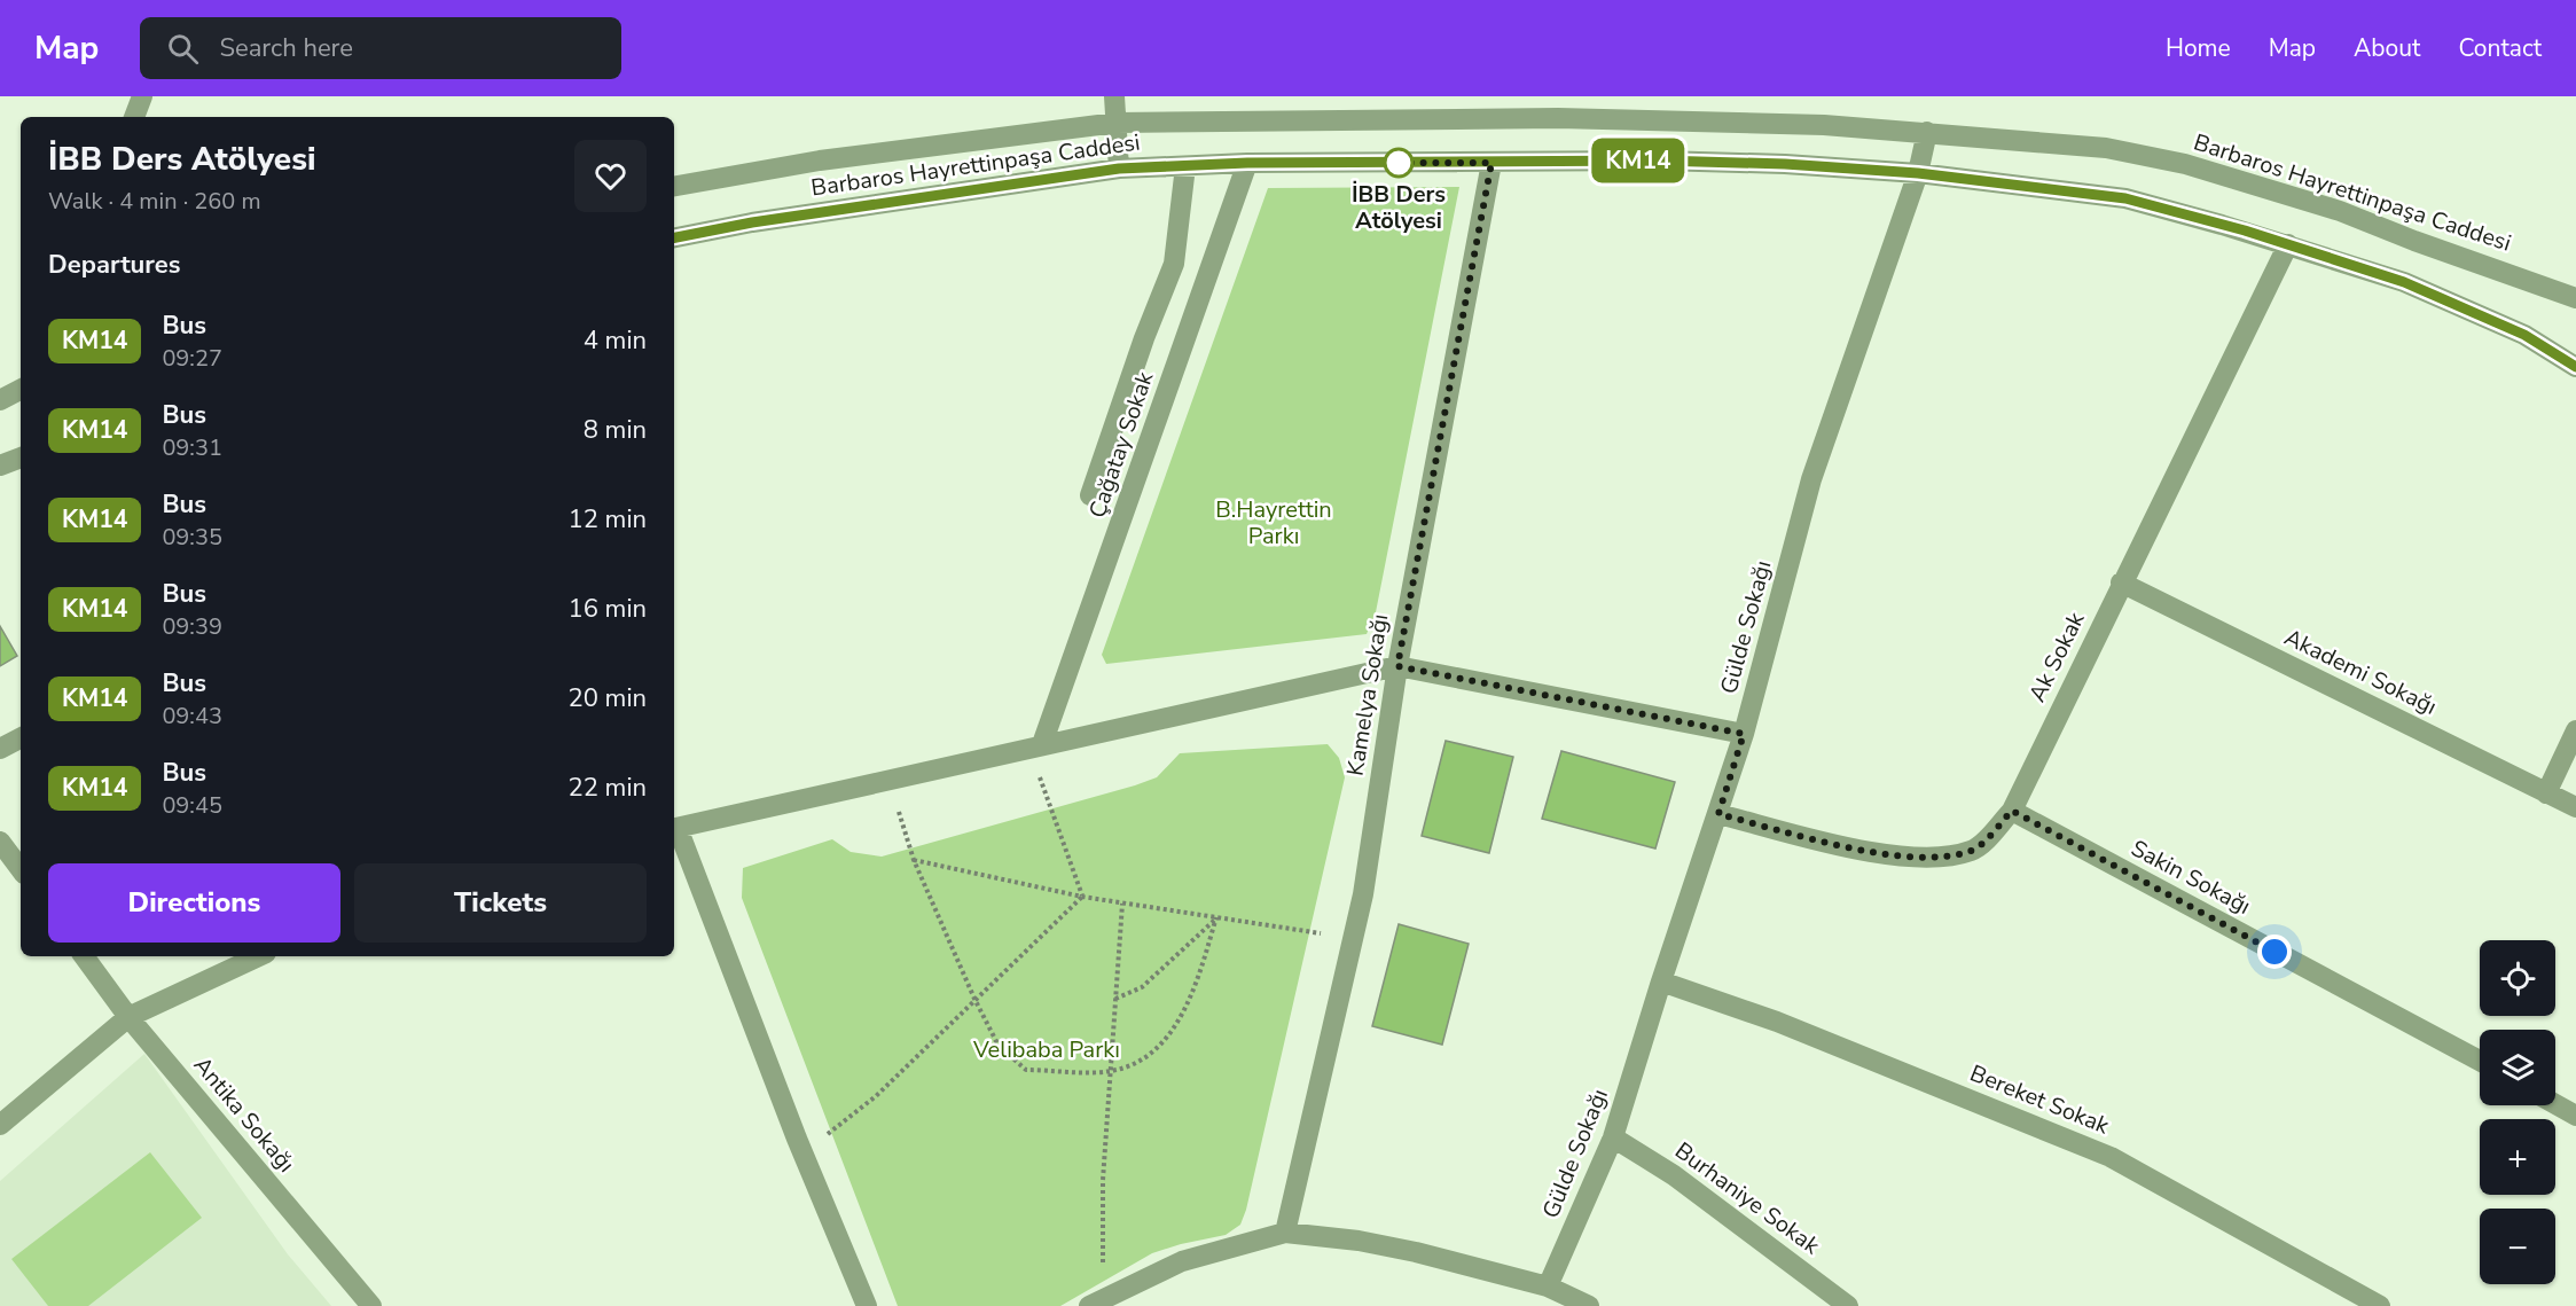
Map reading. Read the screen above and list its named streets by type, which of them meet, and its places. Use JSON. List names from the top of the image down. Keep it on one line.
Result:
{"streets":{"street":["Barbaros Hayrettinpaşa Caddesi","Çağatay Sokak","Gülde Sokağı","Ak Sokak","Akademi Sokağı","Kamelya Sokağı","Sakin Sokağı","Bereket Sokak","Antika Sokağı","Burhaniye Sokak"]},"crossings":[["Barbaros Hayrettinpaşa Caddesi","Çağatay Sokak"],["Barbaros Hayrettinpaşa Caddesi","Gülde Sokağı"],["Barbaros Hayrettinpaşa Caddesi","Ak Sokak"],["Barbaros Hayrettinpaşa Caddesi","Kamelya Sokağı"],["Gülde Sokağı","Ak Sokak"],["Gülde Sokağı","Bereket Sokak"],["Gülde Sokağı","Burhaniye Sokak"],["Ak Sokak","Akademi Sokağı"],["Ak Sokak","Sakin Sokağı"]],"parks":["B.Hayrettin Parkı","Velibaba Parkı"],"places":["İBB Ders Atölyesi"],"lines":["bus line KM14"],"page":{"header":"Map","search":"Search here","nav":["Home","Map","About","Contact"],"on_map":"KM14","heading":[["İBB Ders Atölyesi","Walk · 4 min · 260 m"],"Departures"],"list":[{"mark":"KM14","name":"Bus","note":"09:27","value":"4 min"},{"mark":"KM14","name":"Bus","note":"09:31","value":"8 min"},{"mark":"KM14","name":"Bus","note":"09:35","value":"12 min"},{"mark":"KM14","name":"Bus","note":"09:39","value":"16 min"},{"mark":"KM14","name":"Bus","note":"09:43","value":"20 min"},{"mark":"KM14","name":"Bus","note":"09:45","value":"22 min"}],"buttons":["Directions","Tickets"],"map_buttons":["+","−"]}}
